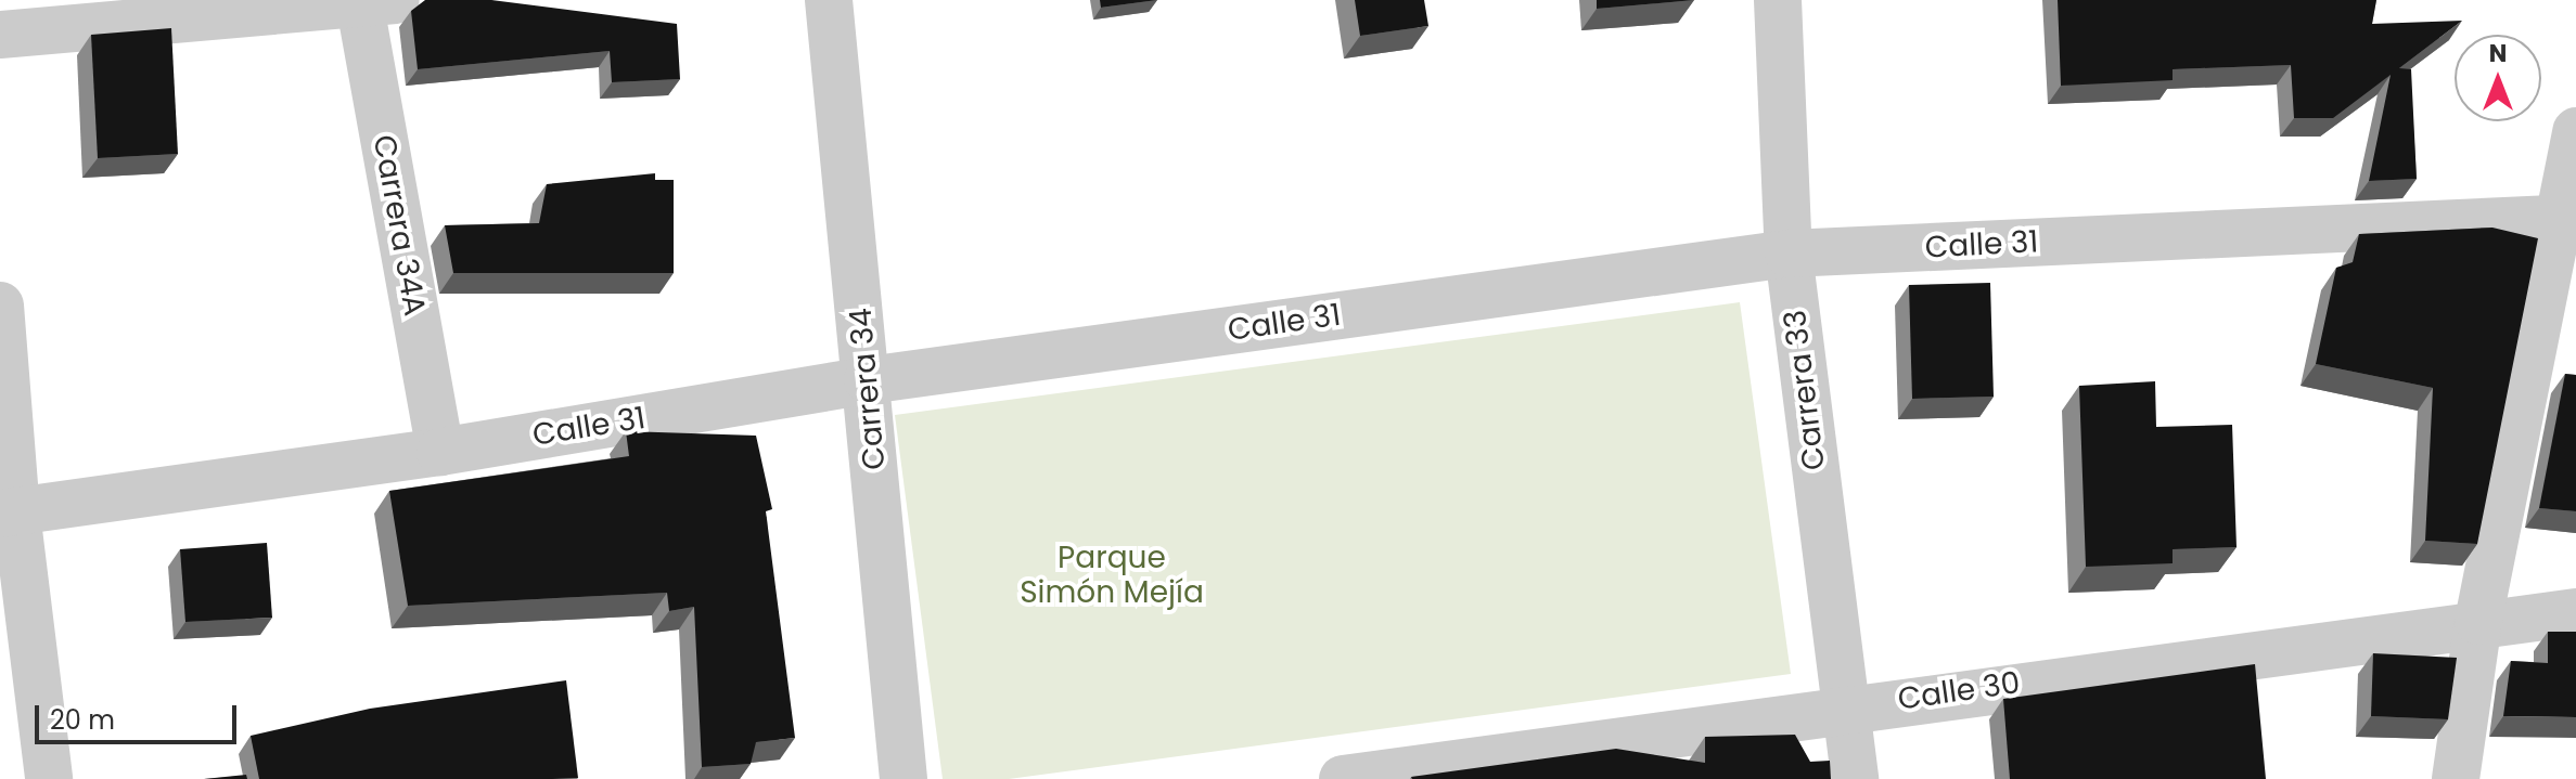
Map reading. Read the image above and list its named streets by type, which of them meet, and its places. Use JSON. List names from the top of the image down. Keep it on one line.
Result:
{"streets":{"street":["Carrera 34A","Calle 31","Carrera 34","Carrera 33","Calle 30"]},"crossings":[["Carrera 34A","Calle 31"],["Calle 31","Carrera 34"],["Calle 31","Carrera 33"],["Carrera 33","Calle 30"]],"parks":["Parque Simón Mejía"],"scale_bar":"20 m","north":"top"}
